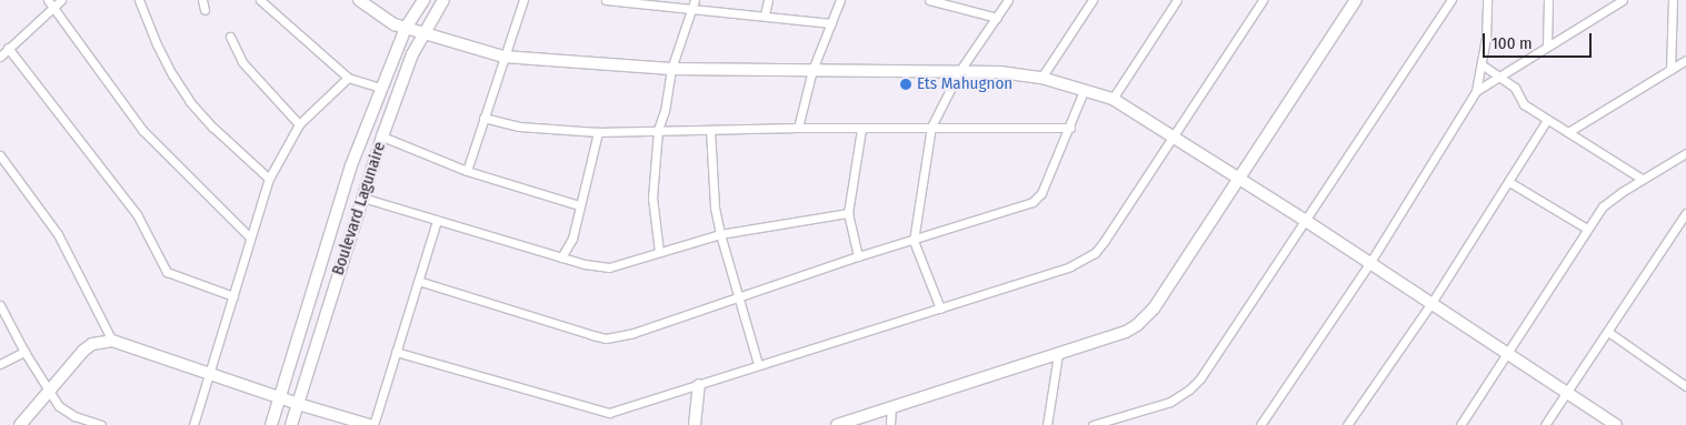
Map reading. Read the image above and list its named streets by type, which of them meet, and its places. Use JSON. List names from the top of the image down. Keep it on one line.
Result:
{"streets":{"street":["Boulevard Lagunaire"]},"places":["Ets Mahugnon"],"scale_bar":"100 m"}
